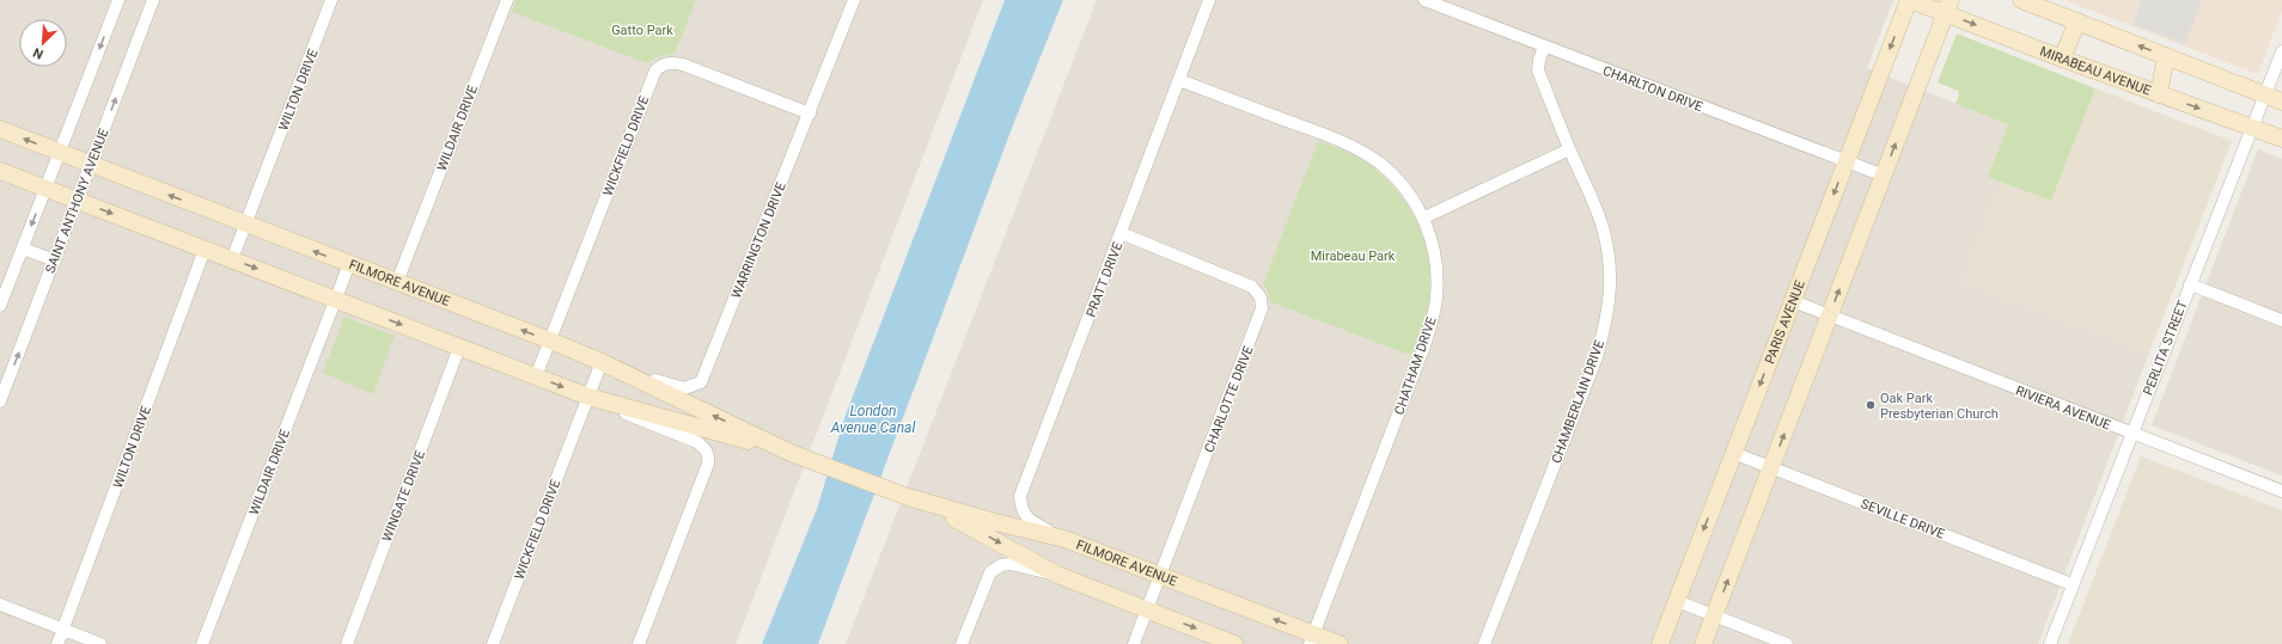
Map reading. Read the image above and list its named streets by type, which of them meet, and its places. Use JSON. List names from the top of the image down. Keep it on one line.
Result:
{"streets":{"street":["MIRABEAU AVENUE","CHARLTON DRIVE","WILTON DRIVE","WILDAIR DRIVE","WICKFIELD DRIVE","SAINT ANTHONY AVENUE","WARRINGTON DRIVE","PRATT DRIVE","FILMORE AVENUE","PARIS AVENUE","PERLITA STREET","CHATHAM DRIVE","CHARLOTTE DRIVE","CHAMBERLAIN DRIVE","RIVIERA AVENUE","WINGATE DRIVE","SEVILLE DRIVE"]},"crossings":[["MIRABEAU AVENUE","PARIS AVENUE"],["MIRABEAU AVENUE","PERLITA STREET"],["CHARLTON DRIVE","PARIS AVENUE"],["CHARLTON DRIVE","CHAMBERLAIN DRIVE"],["WILTON DRIVE","FILMORE AVENUE"],["WILDAIR DRIVE","FILMORE AVENUE"],["WICKFIELD DRIVE","WARRINGTON DRIVE"],["WICKFIELD DRIVE","FILMORE AVENUE"],["SAINT ANTHONY AVENUE","FILMORE AVENUE"],["WARRINGTON DRIVE","FILMORE AVENUE"],["PRATT DRIVE","FILMORE AVENUE"],["PRATT DRIVE","CHATHAM DRIVE"],["PRATT DRIVE","CHARLOTTE DRIVE"],["FILMORE AVENUE","CHATHAM DRIVE"],["FILMORE AVENUE","CHARLOTTE DRIVE"],["FILMORE AVENUE","WINGATE DRIVE"],["PARIS AVENUE","RIVIERA AVENUE"],["PARIS AVENUE","SEVILLE DRIVE"],["PERLITA STREET","RIVIERA AVENUE"],["PERLITA STREET","SEVILLE DRIVE"]],"water":["London Avenue Canal"],"parks":["Gatto Park","Mirabeau Park"],"places":["Oak Park Presbyterian Church"],"north":"bottom left"}
